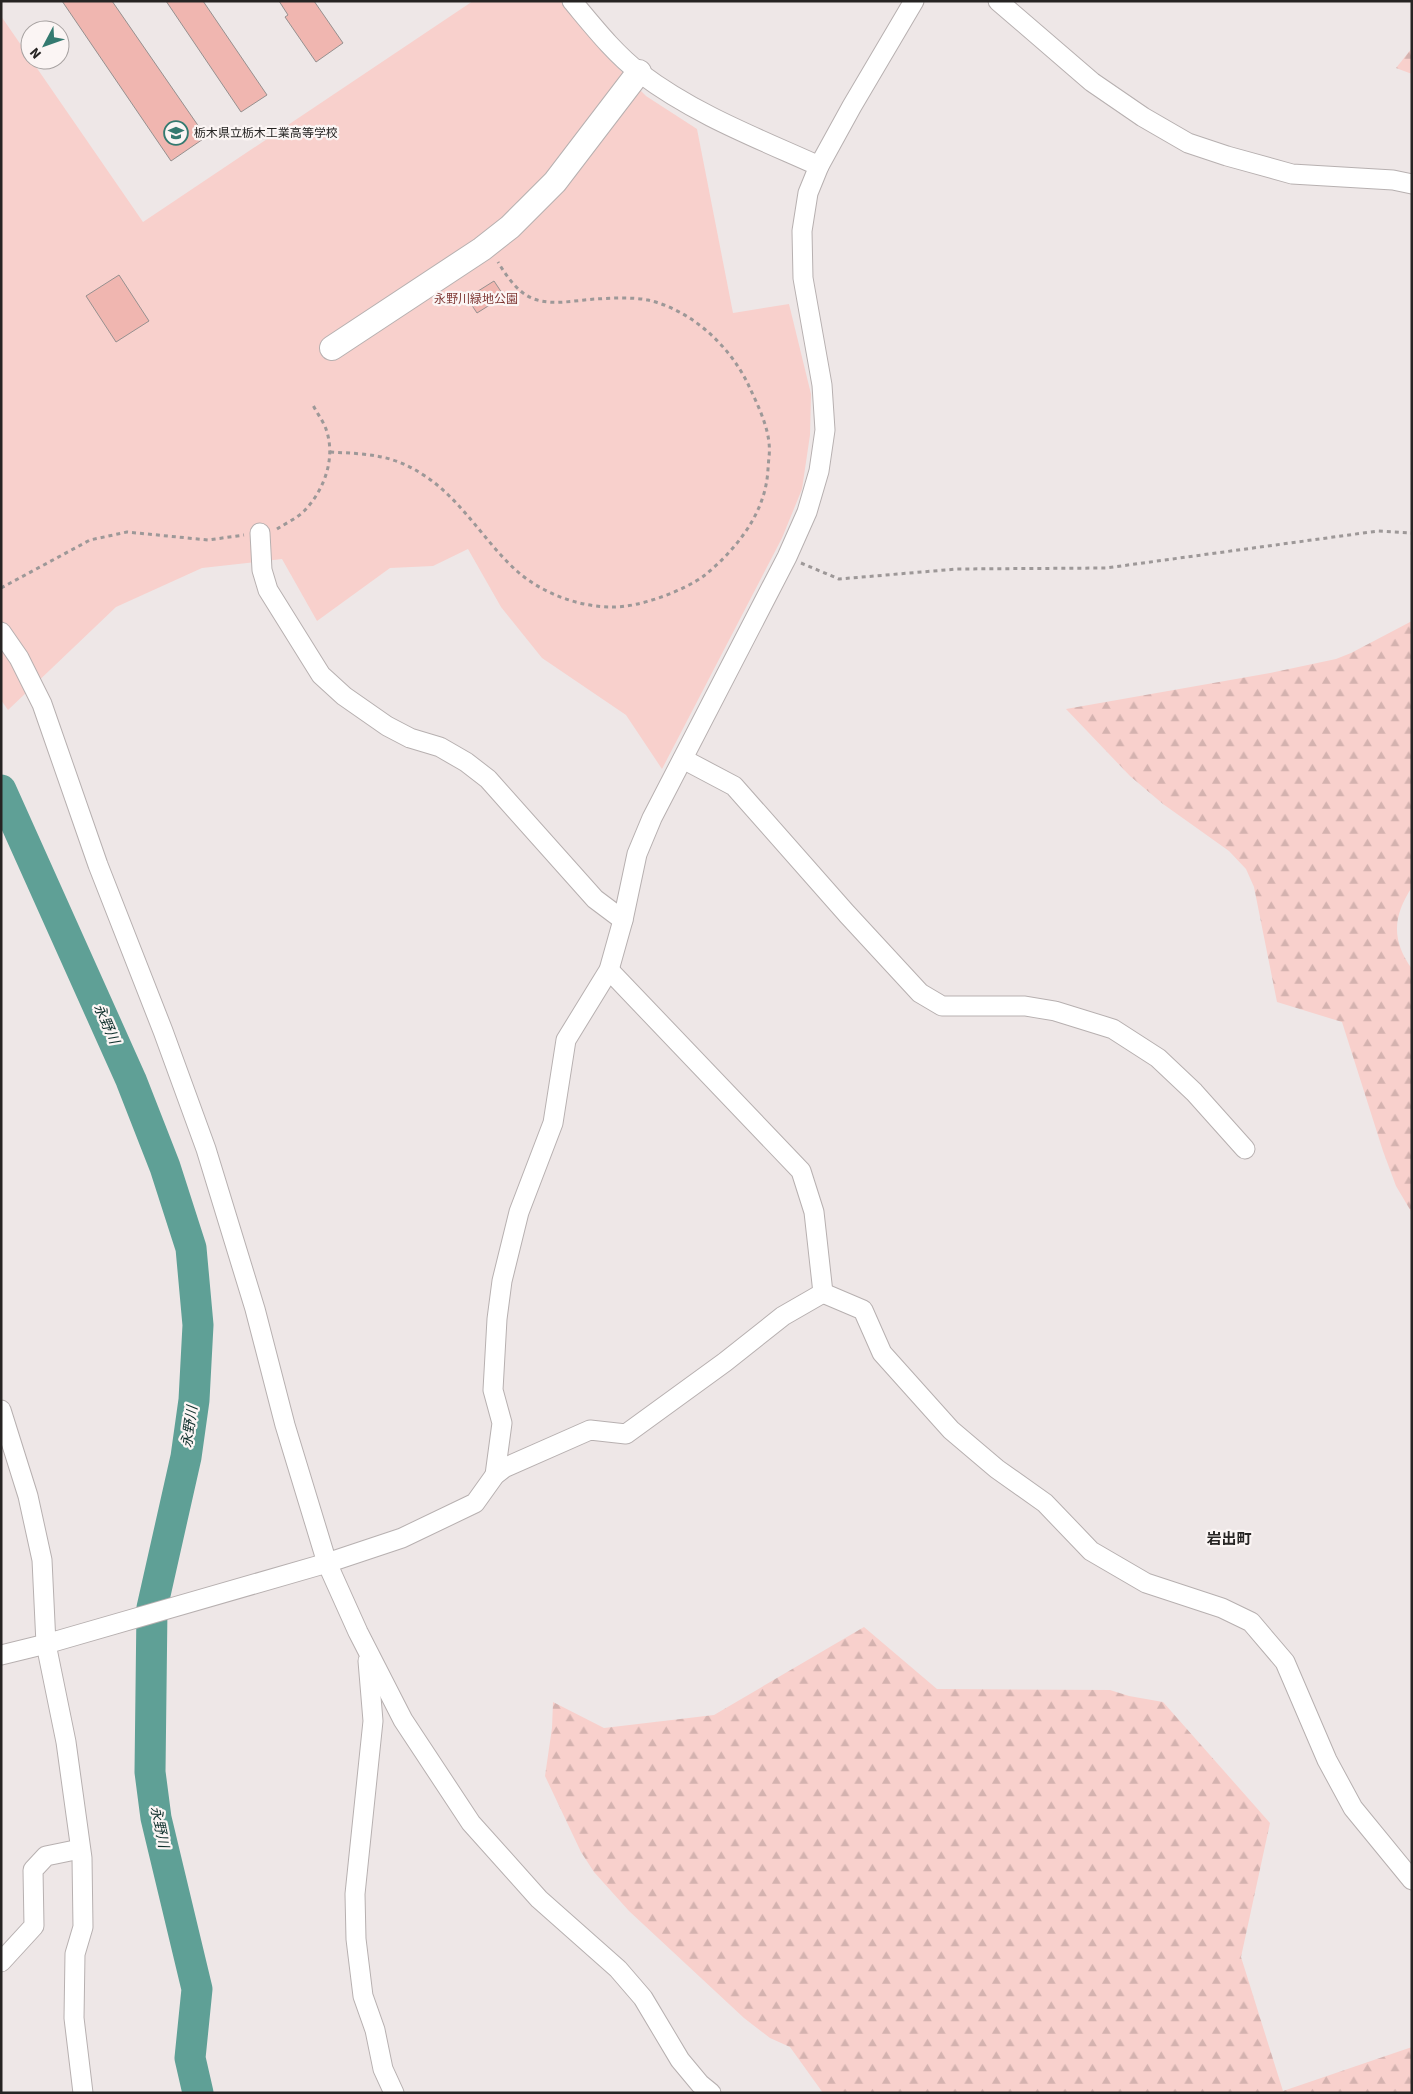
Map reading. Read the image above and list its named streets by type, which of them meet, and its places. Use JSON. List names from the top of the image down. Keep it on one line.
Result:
{"districts":["岩出町"],"water":["永野川"],"parks":["永野川緑地公園"],"places":{"school or university":["栃木県立栃木工業高等学校"]},"north":"bottom left"}
